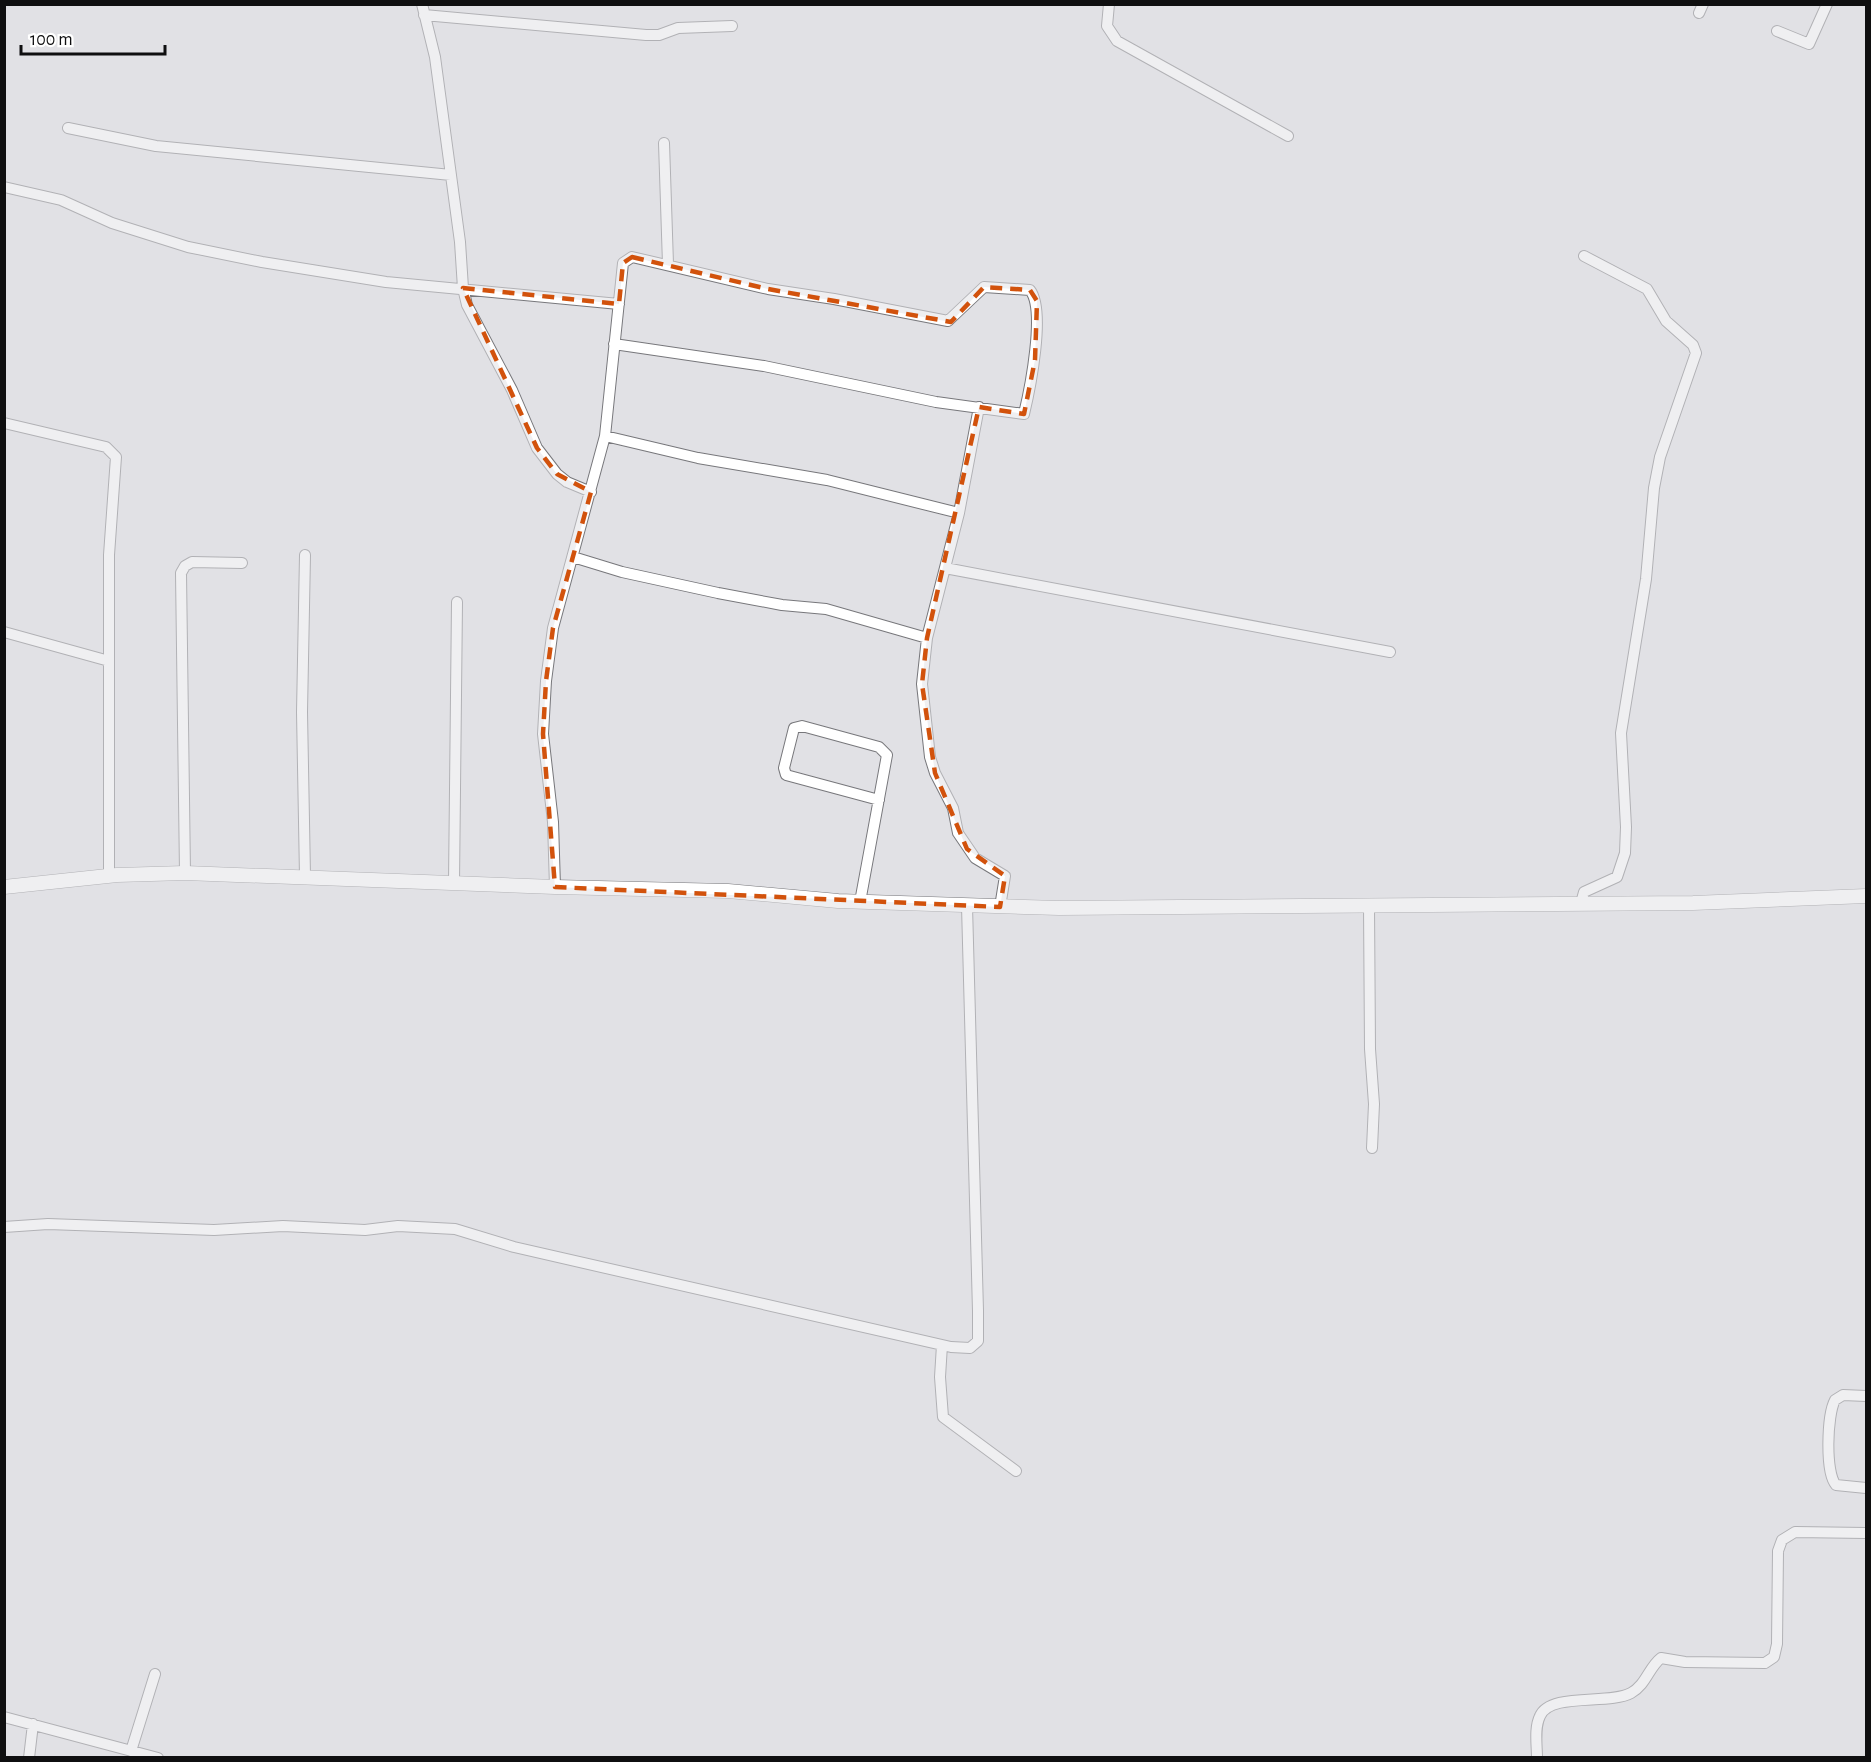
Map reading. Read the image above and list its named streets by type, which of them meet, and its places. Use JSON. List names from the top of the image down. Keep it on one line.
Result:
{"scale_bar":"100 m"}
